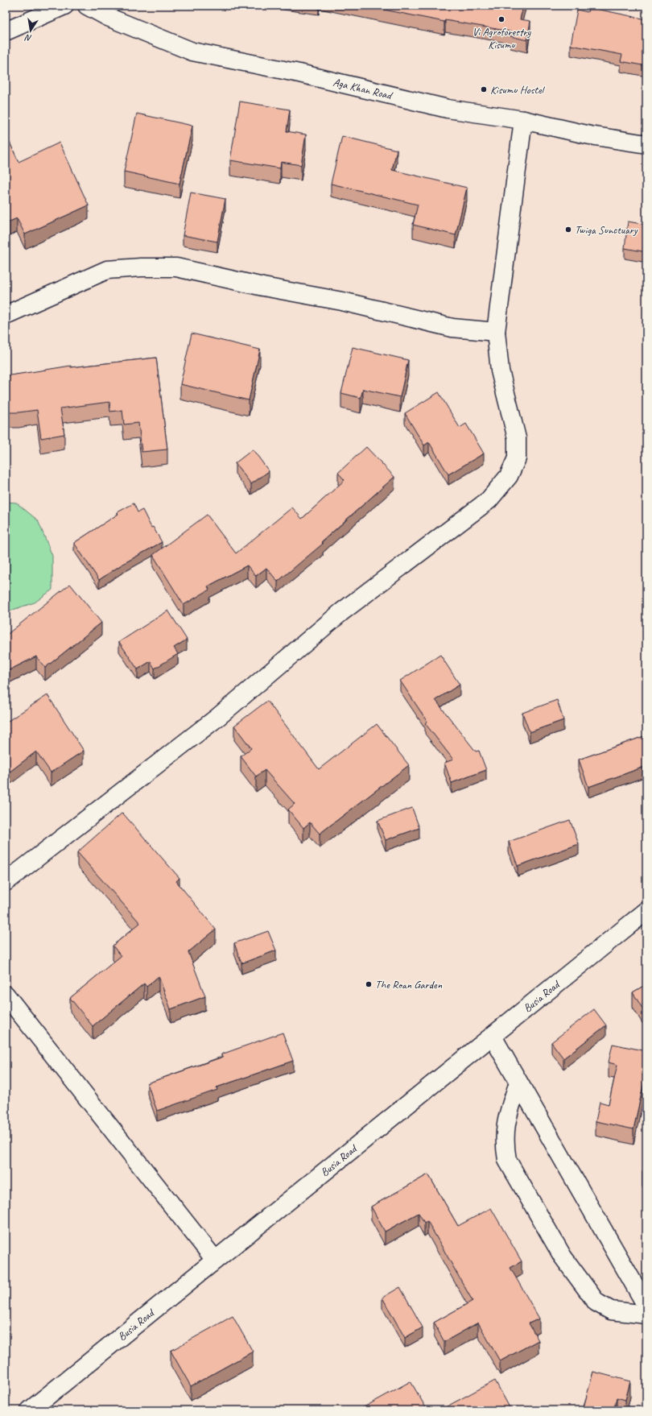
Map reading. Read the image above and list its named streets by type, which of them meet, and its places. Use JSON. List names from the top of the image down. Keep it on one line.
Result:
{"streets":{"street":["Aga Khan Road","Busia Road"]},"places":["Vi Agroforestry Kisumu","Kisumu Hostel","Twiga Sunctuary","The Roan Garden"],"north":"bottom"}
